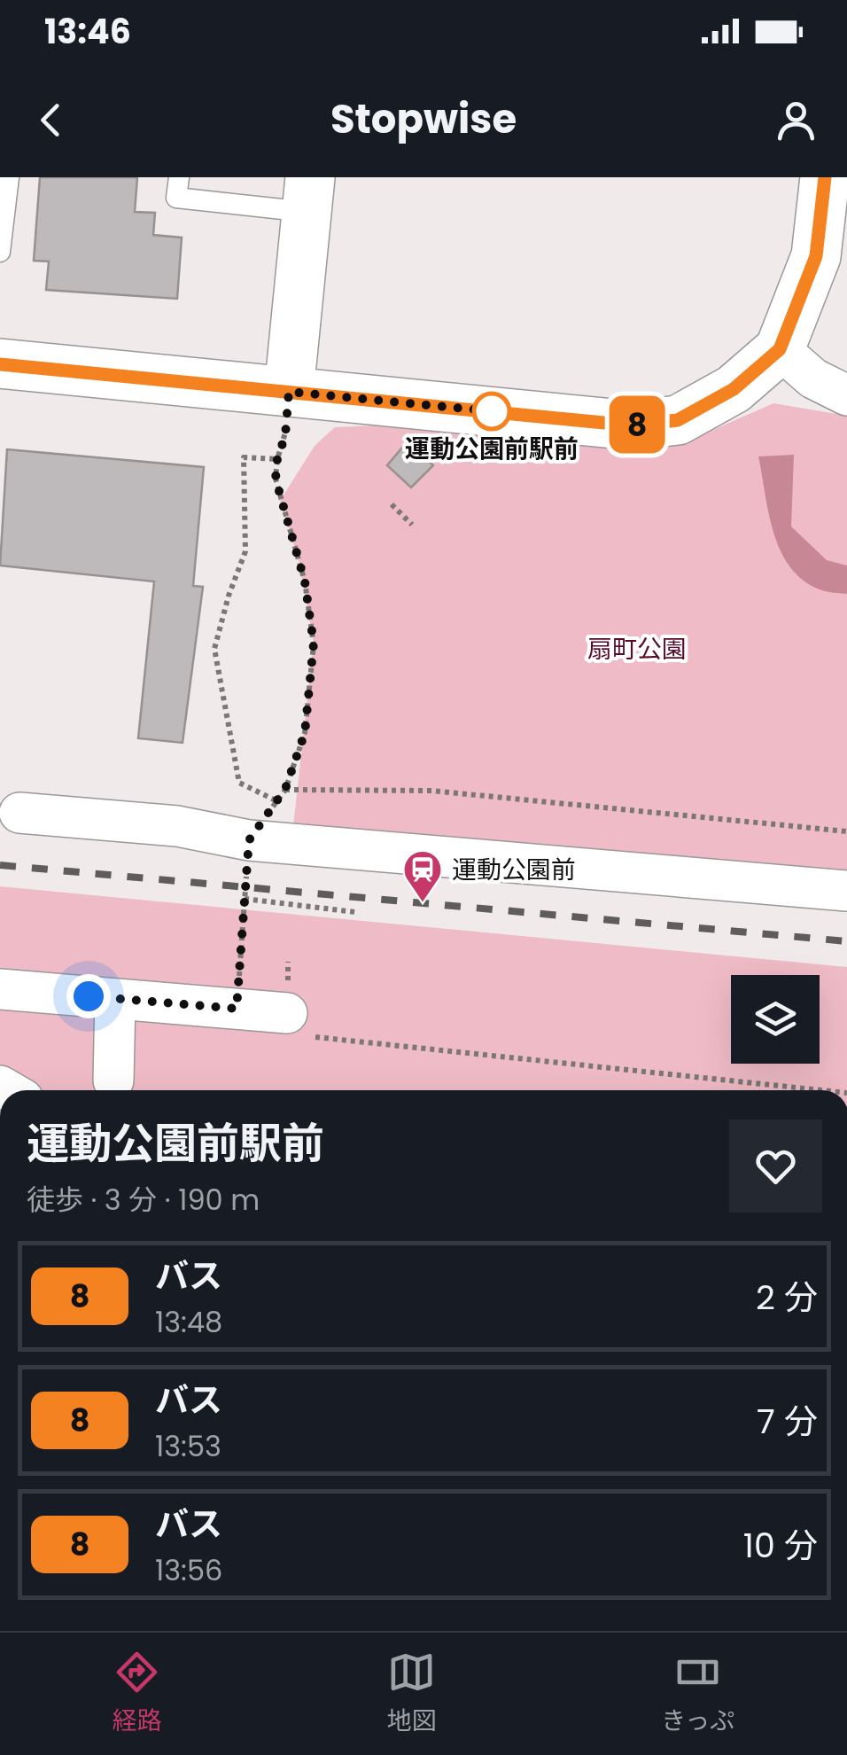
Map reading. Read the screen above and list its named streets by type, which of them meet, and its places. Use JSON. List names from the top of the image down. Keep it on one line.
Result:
{"parks":["扇町公園"],"places":{"other":["運動公園前駅前"],"station":["運動公園前"]},"lines":["bus line 8"],"page":{"status":"13:46","header":"Stopwise","on_map":"8","heading":["運動公園前駅前","徒歩 · 3 分 · 190 m"],"list":[{"mark":"8","name":"バス","note":"13:48","value":"2 分"},{"mark":"8","name":"バス","note":"13:53","value":"7 分"},{"mark":"8","name":"バス","note":"13:56","value":"10 分"}],"tabs":["経路","地図","きっぷ"]}}
